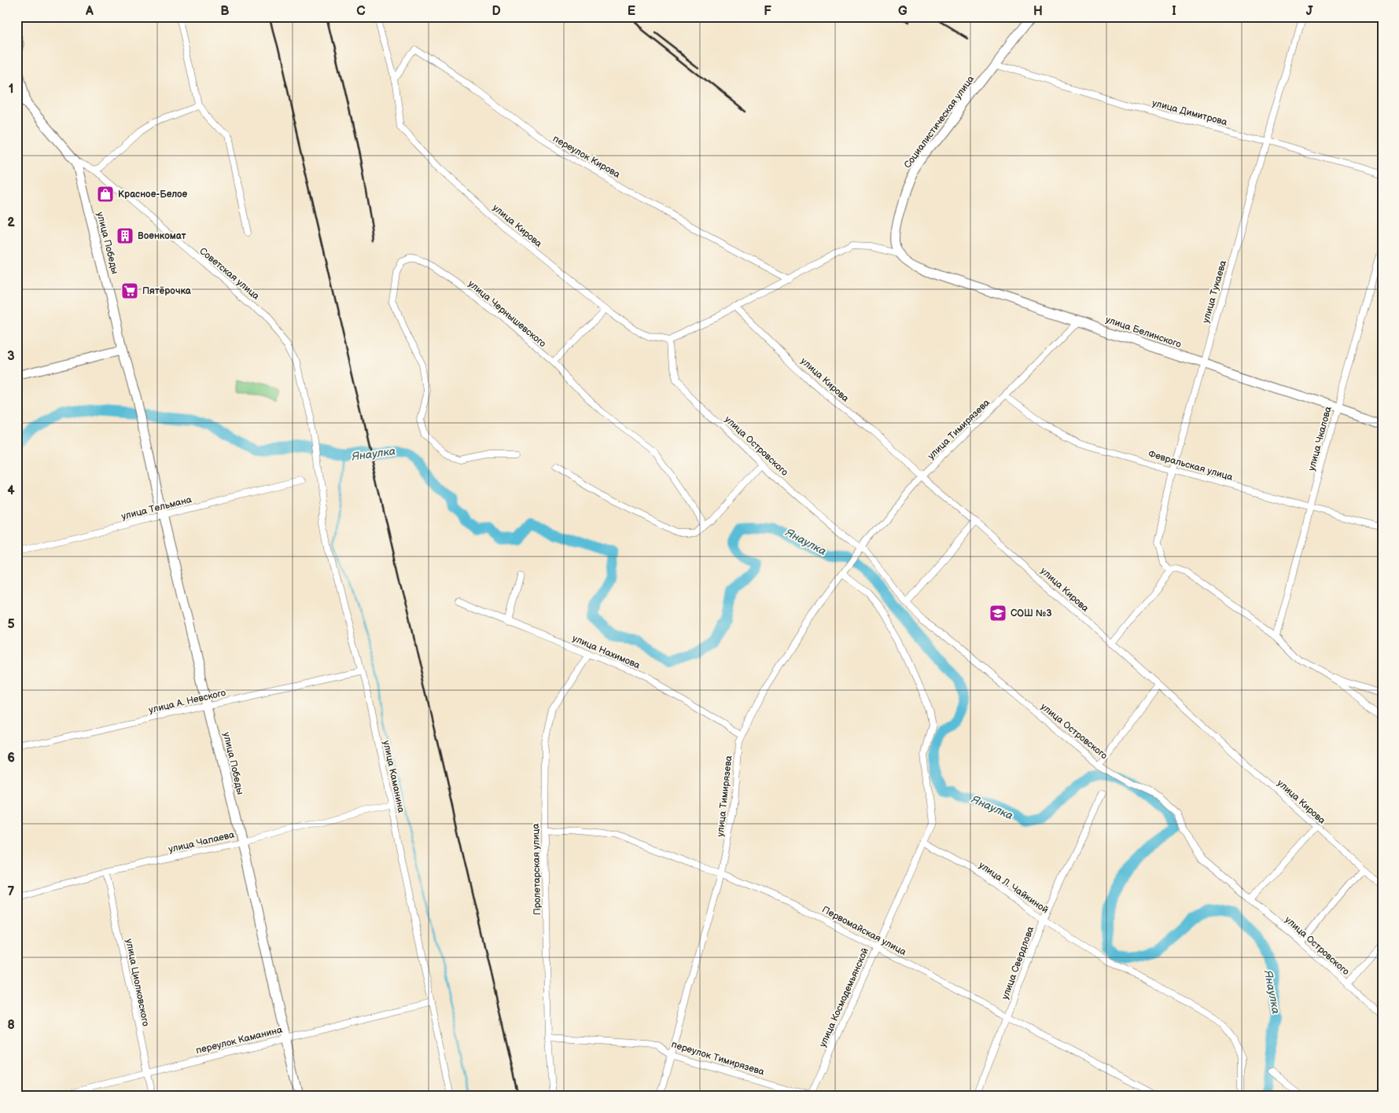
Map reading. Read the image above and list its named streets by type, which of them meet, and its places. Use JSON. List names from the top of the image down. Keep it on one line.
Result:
{"streets":{"street":["улица Димитрова","Социалистическая улица","переулок Кирова","улица Кирова","улица Победы","Советская улица","улица Тукаева","улица Чернышевского","улица Белинского","улица Тимирязева","улица Чкалова","улица Островского","Февральская улица","улица Тельмана","улица Нахимова","улица А. Невского","улица Каманина","улица Чапаева","Пролетарская улица","улица Л. Чайкиной","Первомайская улица","улица Свердлова","улица Циолковского","улица Космодемьянской","переулок Каманина","переулок Тимирязева"]},"crossings":[["улица Димитрова","Социалистическая улица"],["улица Димитрова","улица Тукаева"],["Социалистическая улица","улица Белинского"],["переулок Кирова","улица Кирова"],["улица Кирова","улица Тимирязева"],["улица Кирова","улица Островского"],["улица Победы","Советская улица"],["улица Победы","улица Тельмана"],["улица Победы","улица А. Невского"],["улица Победы","улица Чапаева"],["улица Победы","переулок Каманина"],["Советская улица","улица Каманина"],["улица Тукаева","улица Белинского"],["улица Тукаева","Февральская улица"],["улица Белинского","улица Тимирязева"],["улица Белинского","улица Чкалова"],["улица Тимирязева","улица Островского"],["улица Тимирязева","Февральская улица"],["улица Тимирязева","улица Нахимова"],["улица Тимирязева","Первомайская улица"],["улица Тимирязева","переулок Тимирязева"],["улица Чкалова","Февральская улица"],["улица Нахимова","Пролетарская улица"],["улица А. Невского","улица Каманина"],["улица Каманина","улица Чапаева"],["улица Каманина","переулок Каманина"],["улица Чапаева","улица Циолковского"],["Пролетарская улица","Первомайская улица"],["Пролетарская улица","переулок Тимирязева"],["улица Л. Чайкиной","улица Свердлова"],["улица Л. Чайкиной","улица Космодемьянской"],["Первомайская улица","улица Свердлова"],["Первомайская улица","улица Космодемьянской"],["улица Циолковского","переулок Каманина"],["улица Космодемьянской","переулок Тимирязева"]],"water":["Янаулка"],"places":{"shop":["Красное-Белое"],"building":["Военкомат"],"supermarket":["Пятёрочка"],"school or university":["СОШ №3"]},"grid":{"columns":["A","B","C","D","E","F","G","H","I","J"],"rows":["1","2","3","4","5","6","7","8"]}}
